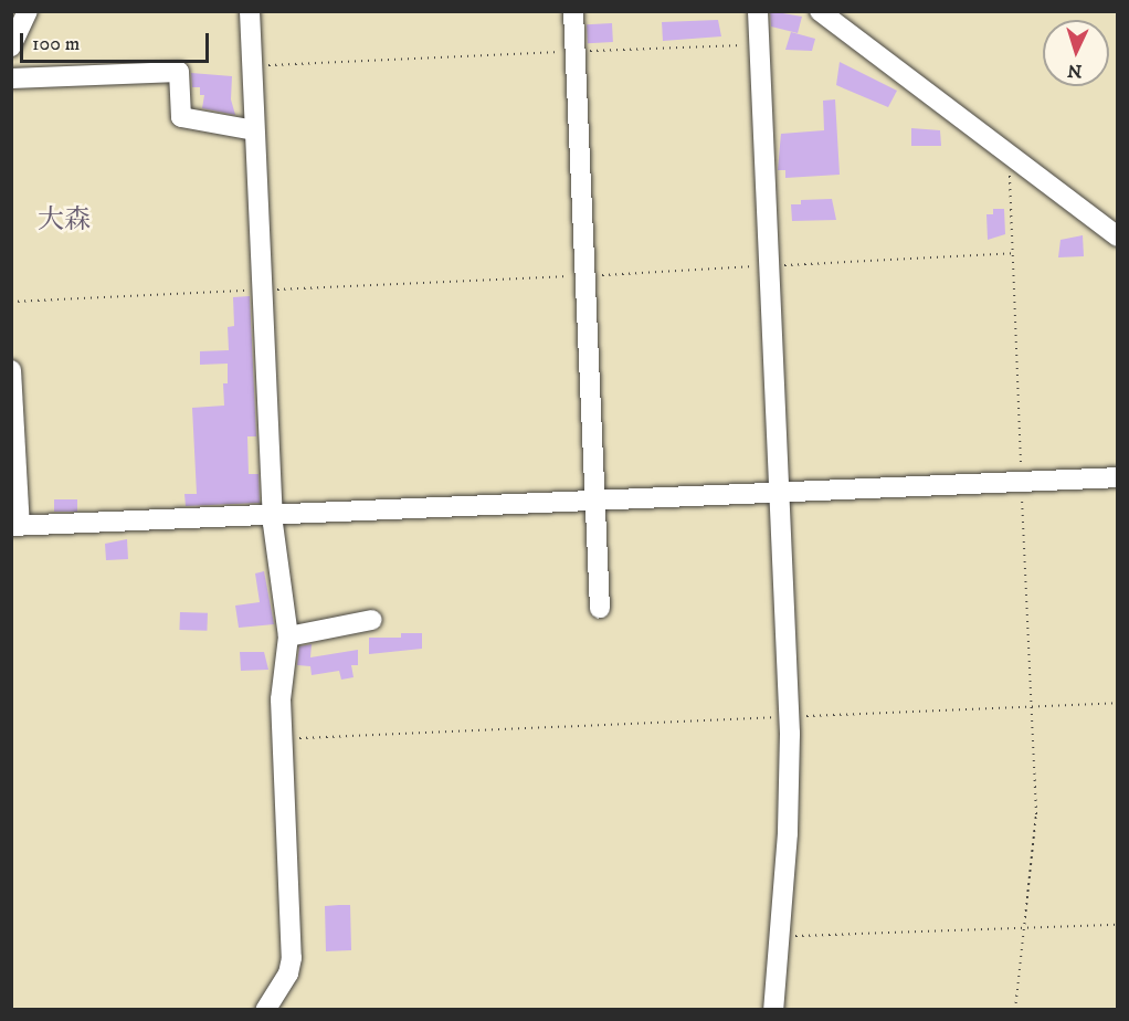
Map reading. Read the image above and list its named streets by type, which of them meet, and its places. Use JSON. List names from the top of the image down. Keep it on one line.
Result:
{"districts":["大森"],"scale_bar":"100 m","north":"bottom"}
